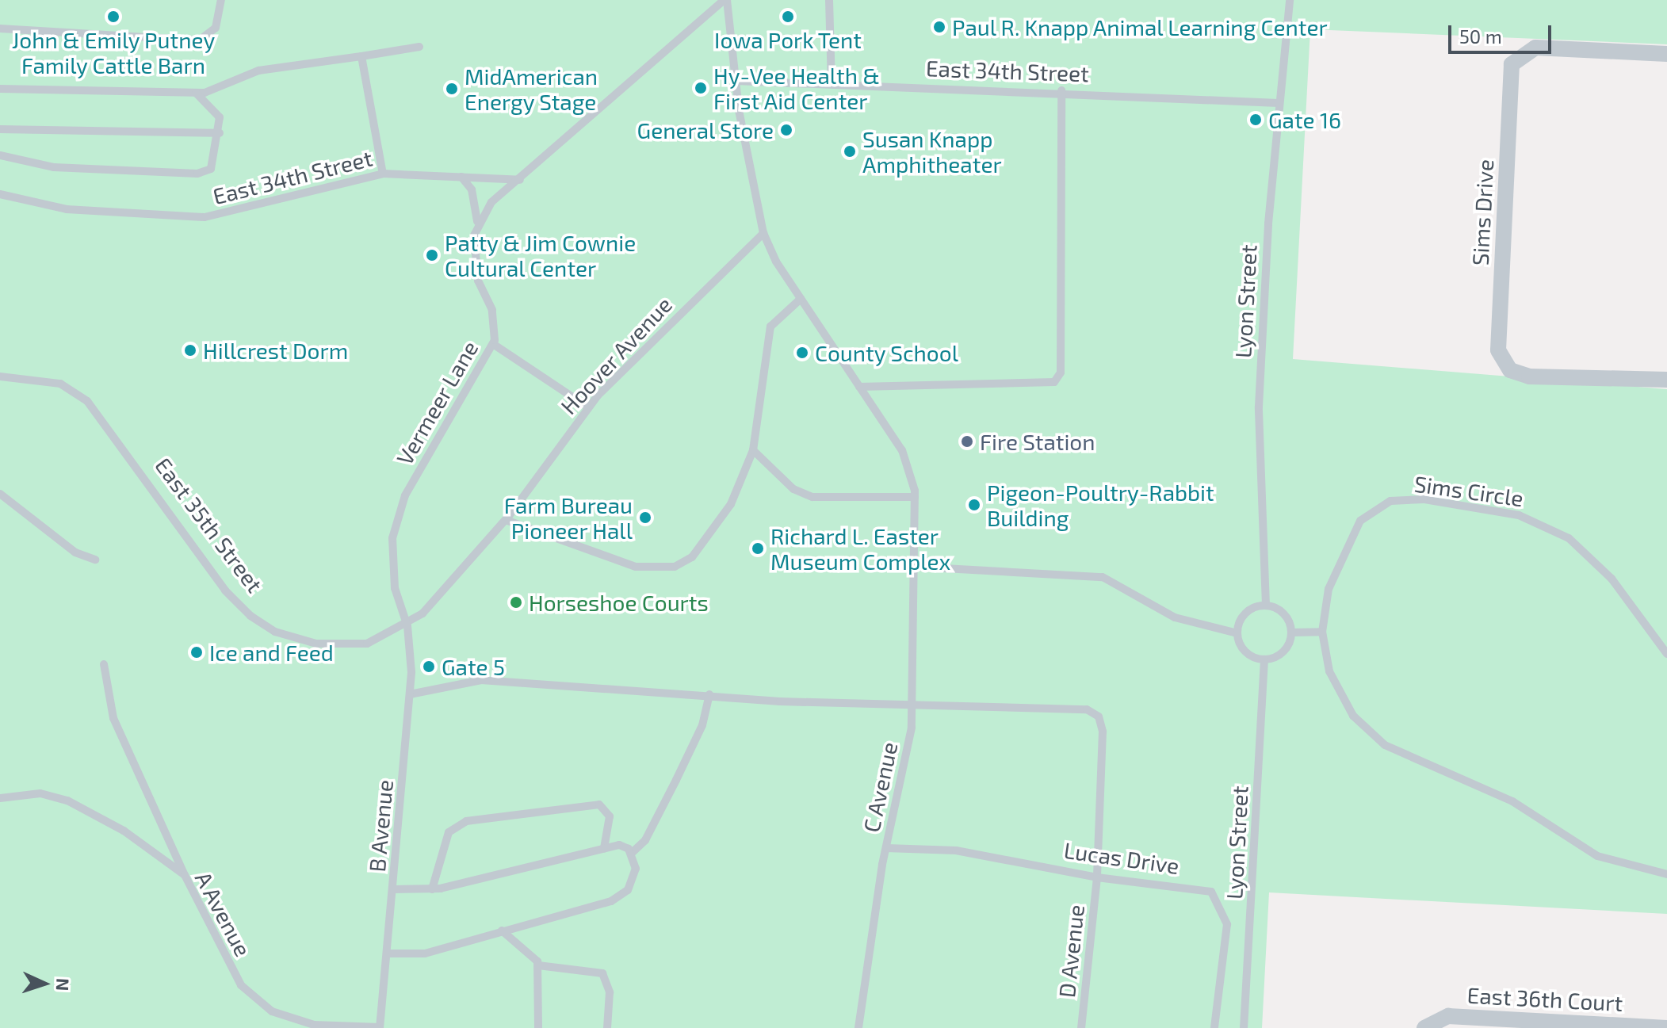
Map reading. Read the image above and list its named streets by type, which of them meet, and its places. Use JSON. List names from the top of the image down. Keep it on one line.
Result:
{"streets":{"street":["Sims Drive","East 36th Court"],"lane":["East 34th Street","Lyon Street","Hoover Avenue","Vermeer Lane","Sims Circle","East 35th Street","C Avenue","B Avenue","Lucas Drive","A Avenue","D Avenue"]},"crossings":[["East 34th Street","Lyon Street"],["East 34th Street","Vermeer Lane"],["East 34th Street","C Avenue"],["Hoover Avenue","Vermeer Lane"],["Hoover Avenue","East 35th Street"],["Hoover Avenue","C Avenue"],["Hoover Avenue","B Avenue"],["Vermeer Lane","East 35th Street"],["Vermeer Lane","C Avenue"],["Vermeer Lane","B Avenue"],["East 35th Street","B Avenue"],["C Avenue","Lucas Drive"],["C Avenue","D Avenue"],["B Avenue","A Avenue"],["Lucas Drive","D Avenue"]],"places":["John & Emily Putney Family Cattle Barn","Iowa Pork Tent","Paul R. Knapp Animal Learning Center","Hy-Vee Health & First Aid Center","MidAmerican Energy Stage","Gate 16","General Store","Susan Knapp Amphitheater","Patty & Jim Cownie Cultural Center","Hillcrest Dorm","County School","Fire Station","Pigeon-Poultry-Rabbit Building","Farm Bureau Pioneer Hall","Richard L. Easter Museum Complex","Horseshoe Courts","Ice and Feed","Gate 5"],"scale_bar":"50 m","north":"right"}
